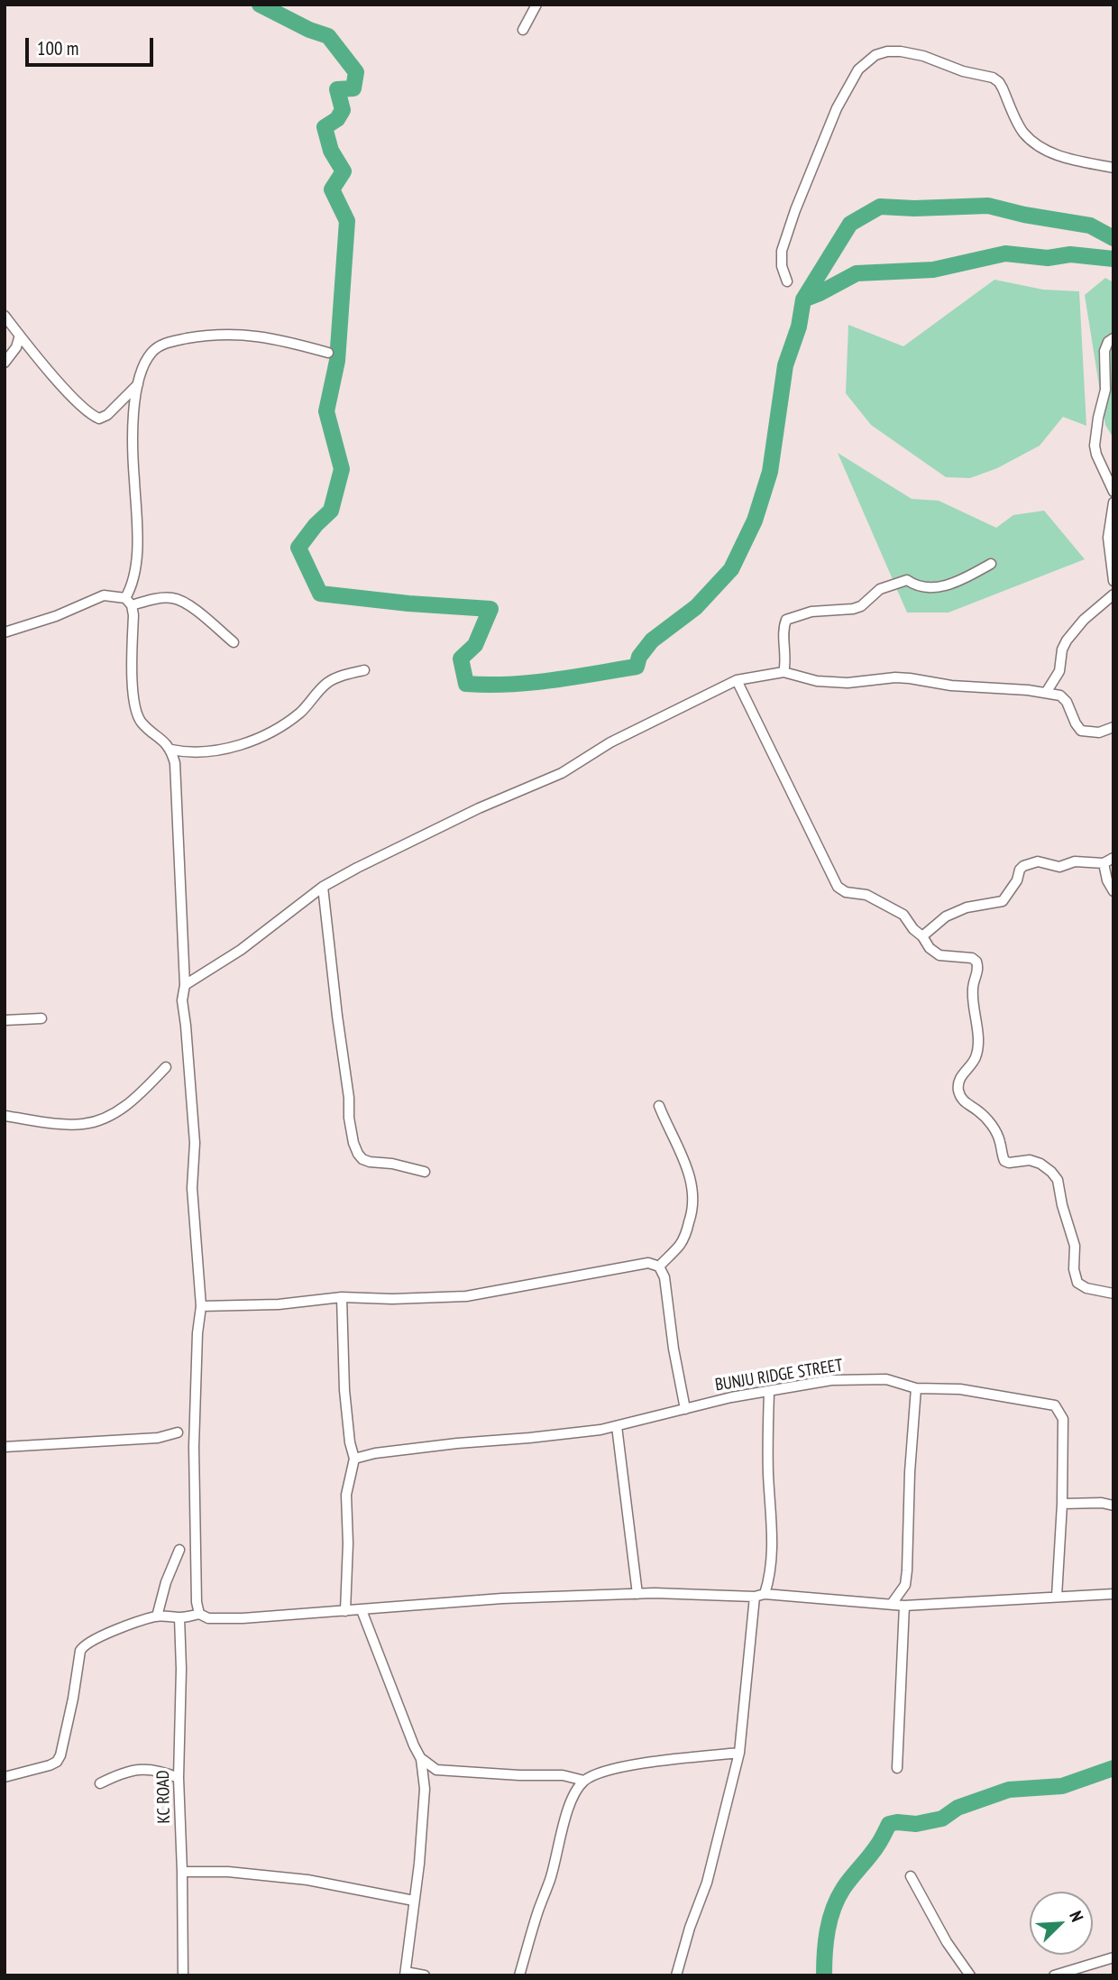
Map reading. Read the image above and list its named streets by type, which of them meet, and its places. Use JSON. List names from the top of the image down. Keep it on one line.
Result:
{"streets":{"street":["BUNJU RIDGE STREET","KC ROAD"]},"scale_bar":"100 m","north":"top right"}
